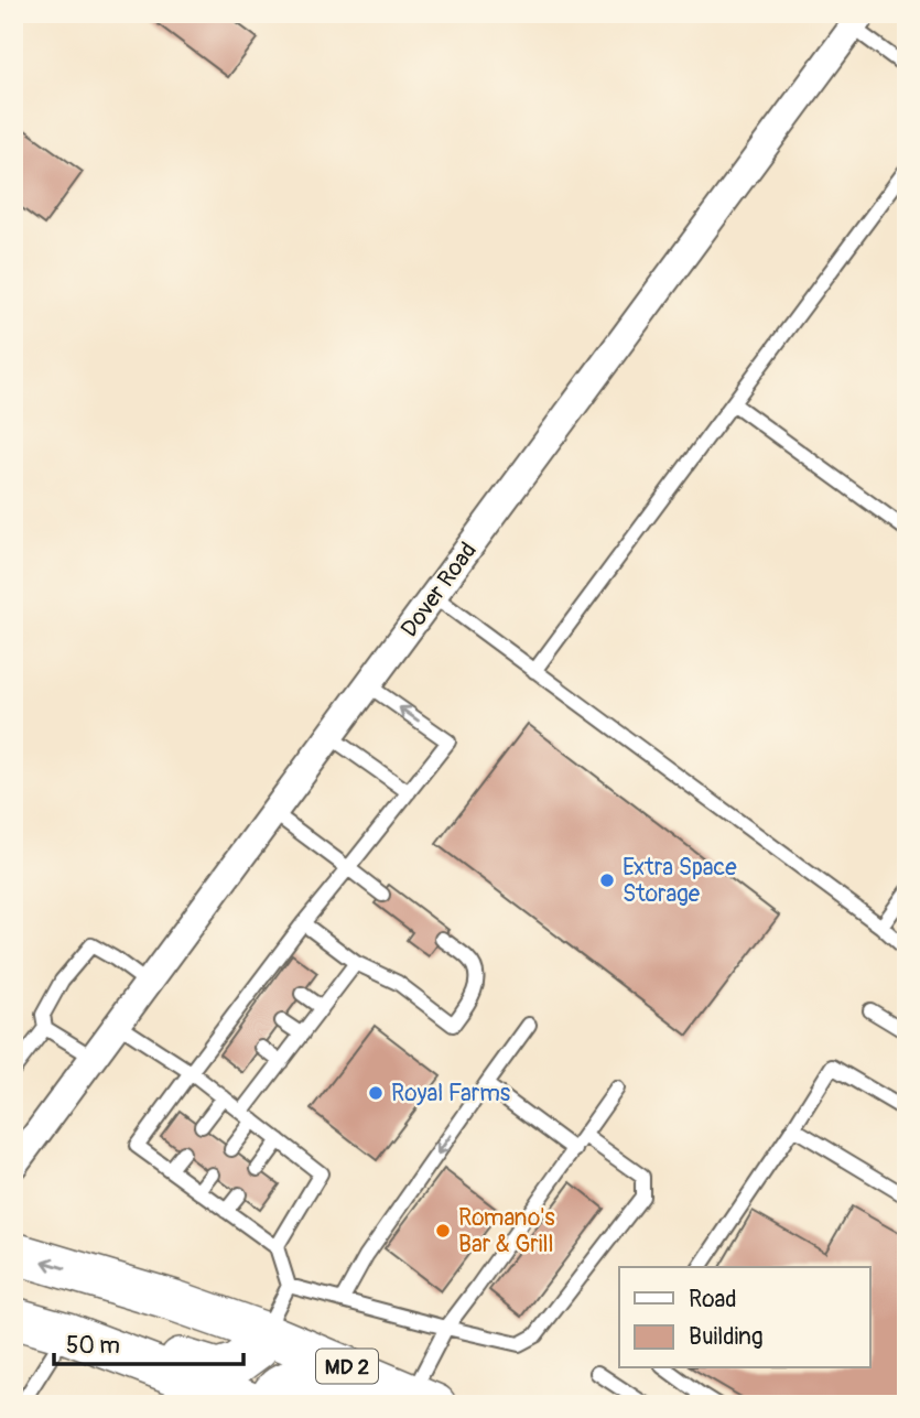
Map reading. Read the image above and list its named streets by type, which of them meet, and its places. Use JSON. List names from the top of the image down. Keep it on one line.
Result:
{"streets":{"main road":["MD 2"],"street":["Dover Road"]},"places":["Extra Space Storage","Royal Farms","Romano's Bar & Grill"],"legend":["Road","Building"],"scale_bar":"50 m"}
